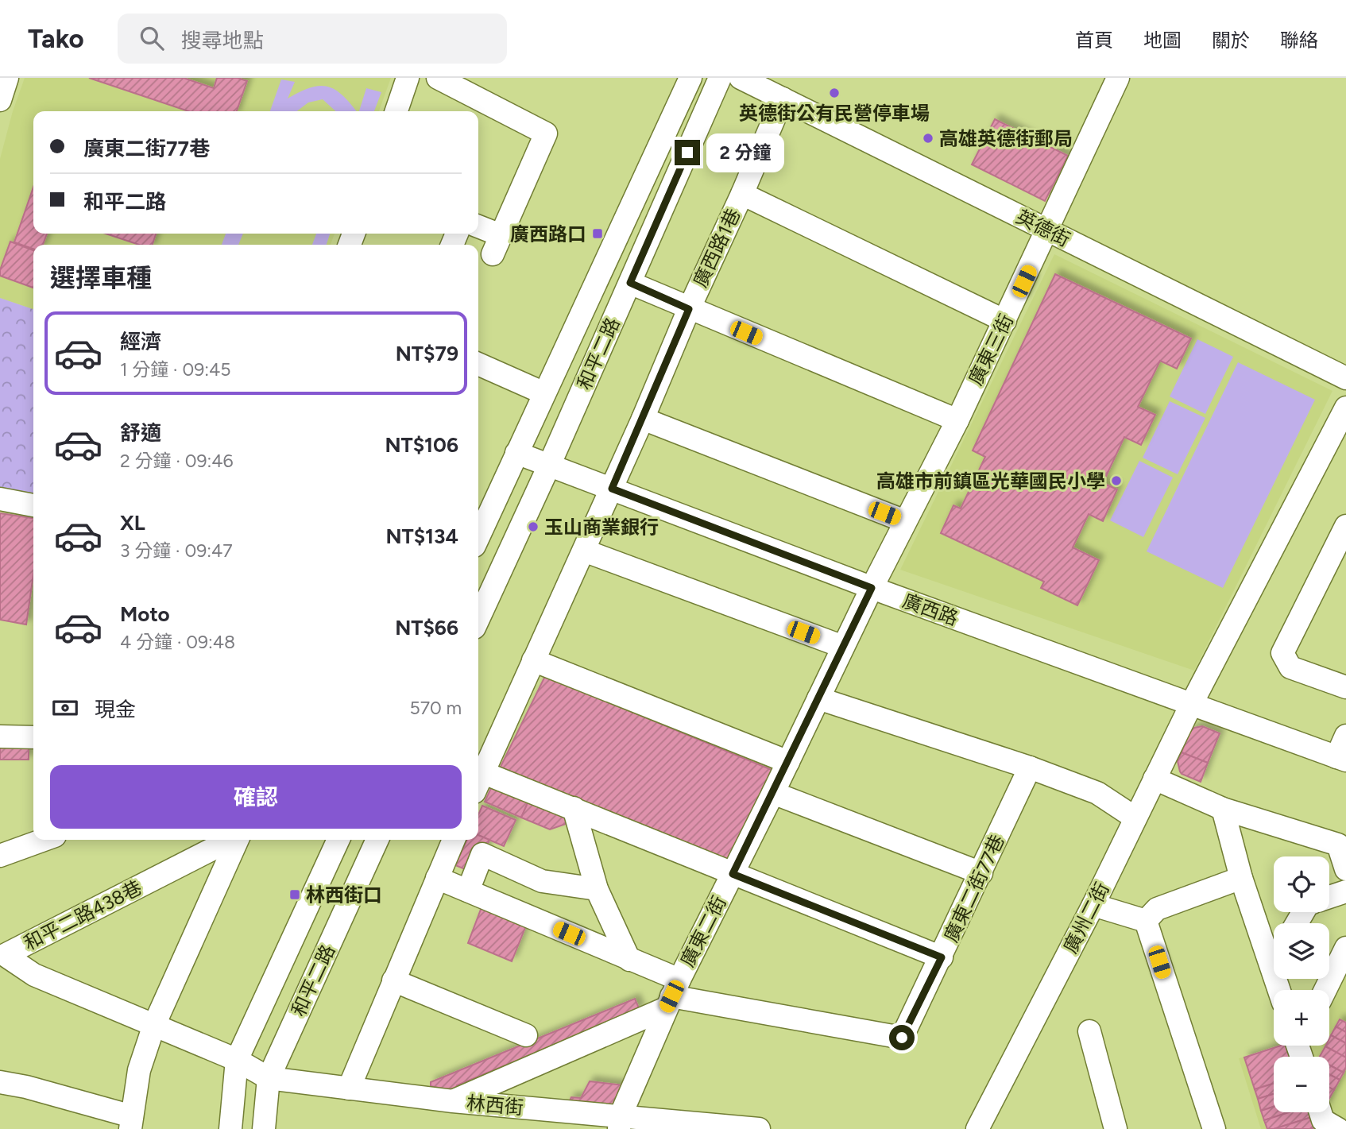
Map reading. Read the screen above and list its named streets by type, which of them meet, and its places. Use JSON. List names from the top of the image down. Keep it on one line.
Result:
{"streets":{"street":["英德街","廣西路1巷","廣東三街","和平二路","廣西路","廣東二街77巷","和平二路438巷","廣州二街","廣東二街","林西街"]},"crossings":[["英德街","廣西路1巷"],["英德街","廣東三街"],["廣西路1巷","廣西路"],["廣東三街","廣西路"],["廣東三街","廣東二街"],["和平二路","廣西路"],["和平二路","和平二路438巷"],["和平二路","林西街"],["廣西路","廣州二街"],["廣西路","廣東二街"],["廣東二街77巷","廣東二街"],["和平二路438巷","林西街"],["廣東二街","林西街"]],"places":{"other":["英德街公有民營停車場","高雄英德街郵局","高雄市前鎮區光華國民小學","玉山商業銀行"],"transit":["廣西路口","林西街口"]},"page":{"header":"Tako","search":"搜尋地點","nav":["首頁","地圖","關於","聯絡"],"banner":["廣東二街77巷","和平二路"],"bubble":"2 分鐘","heading":"選擇車種","list":[{"name":"經濟","note":"1 分鐘 · 09:45","value":"NT$79"},{"name":"舒適","note":"2 分鐘 · 09:46","value":"NT$106"},{"name":"XL","note":"3 分鐘 · 09:47","value":"NT$134"},{"name":"Moto","note":"4 分鐘 · 09:48","value":"NT$66"}],"pay":["現金","570 m"],"buttons":"確認","map_buttons":["+","−"]}}
